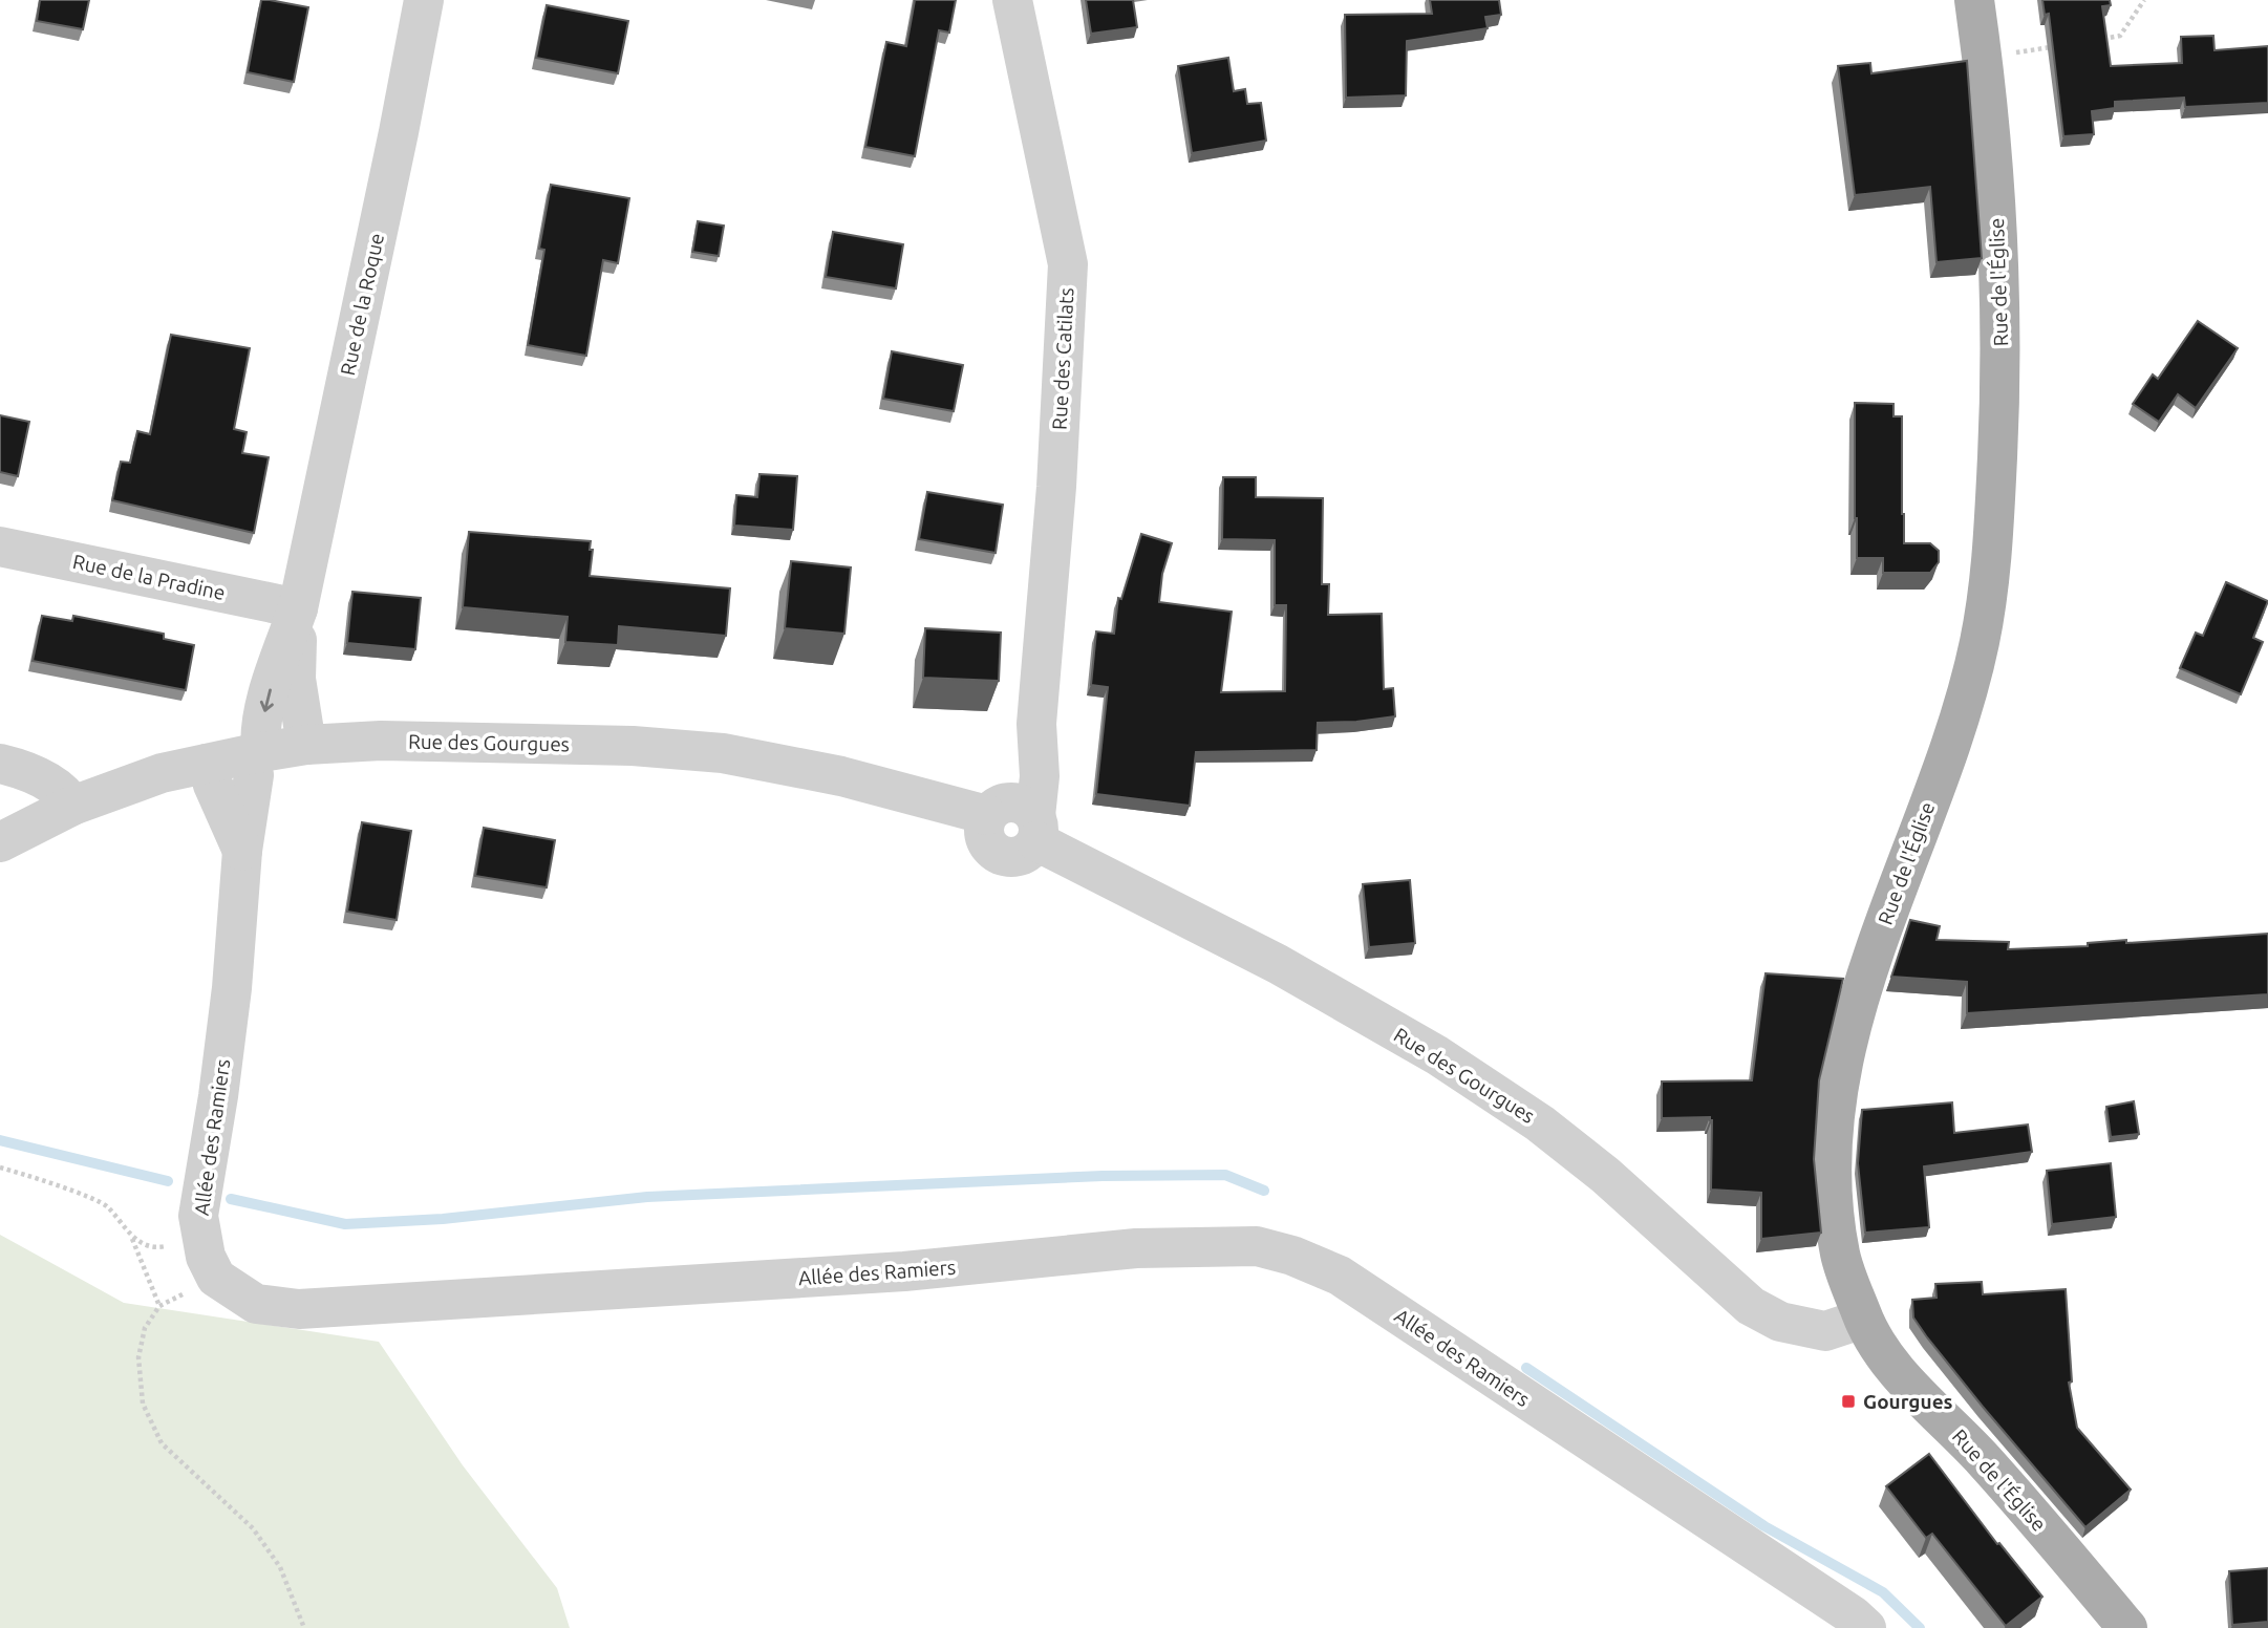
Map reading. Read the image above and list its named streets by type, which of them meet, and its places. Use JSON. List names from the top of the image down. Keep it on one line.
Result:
{"streets":{"main road":["Rue de l'Église"],"street":["Rue de la Roque","Rue des Catilats","Rue de la Pradine","Rue des Gourgues","Allée des Ramiers"]},"crossings":[["Rue de l'Église","Rue des Gourgues"],["Rue de la Roque","Rue de la Pradine"],["Rue de la Roque","Rue des Gourgues"],["Rue de la Roque","Allée des Ramiers"],["Rue des Catilats","Rue des Gourgues"],["Rue des Gourgues","Allée des Ramiers"]],"places":{"transit":["Gourgues"]}}
